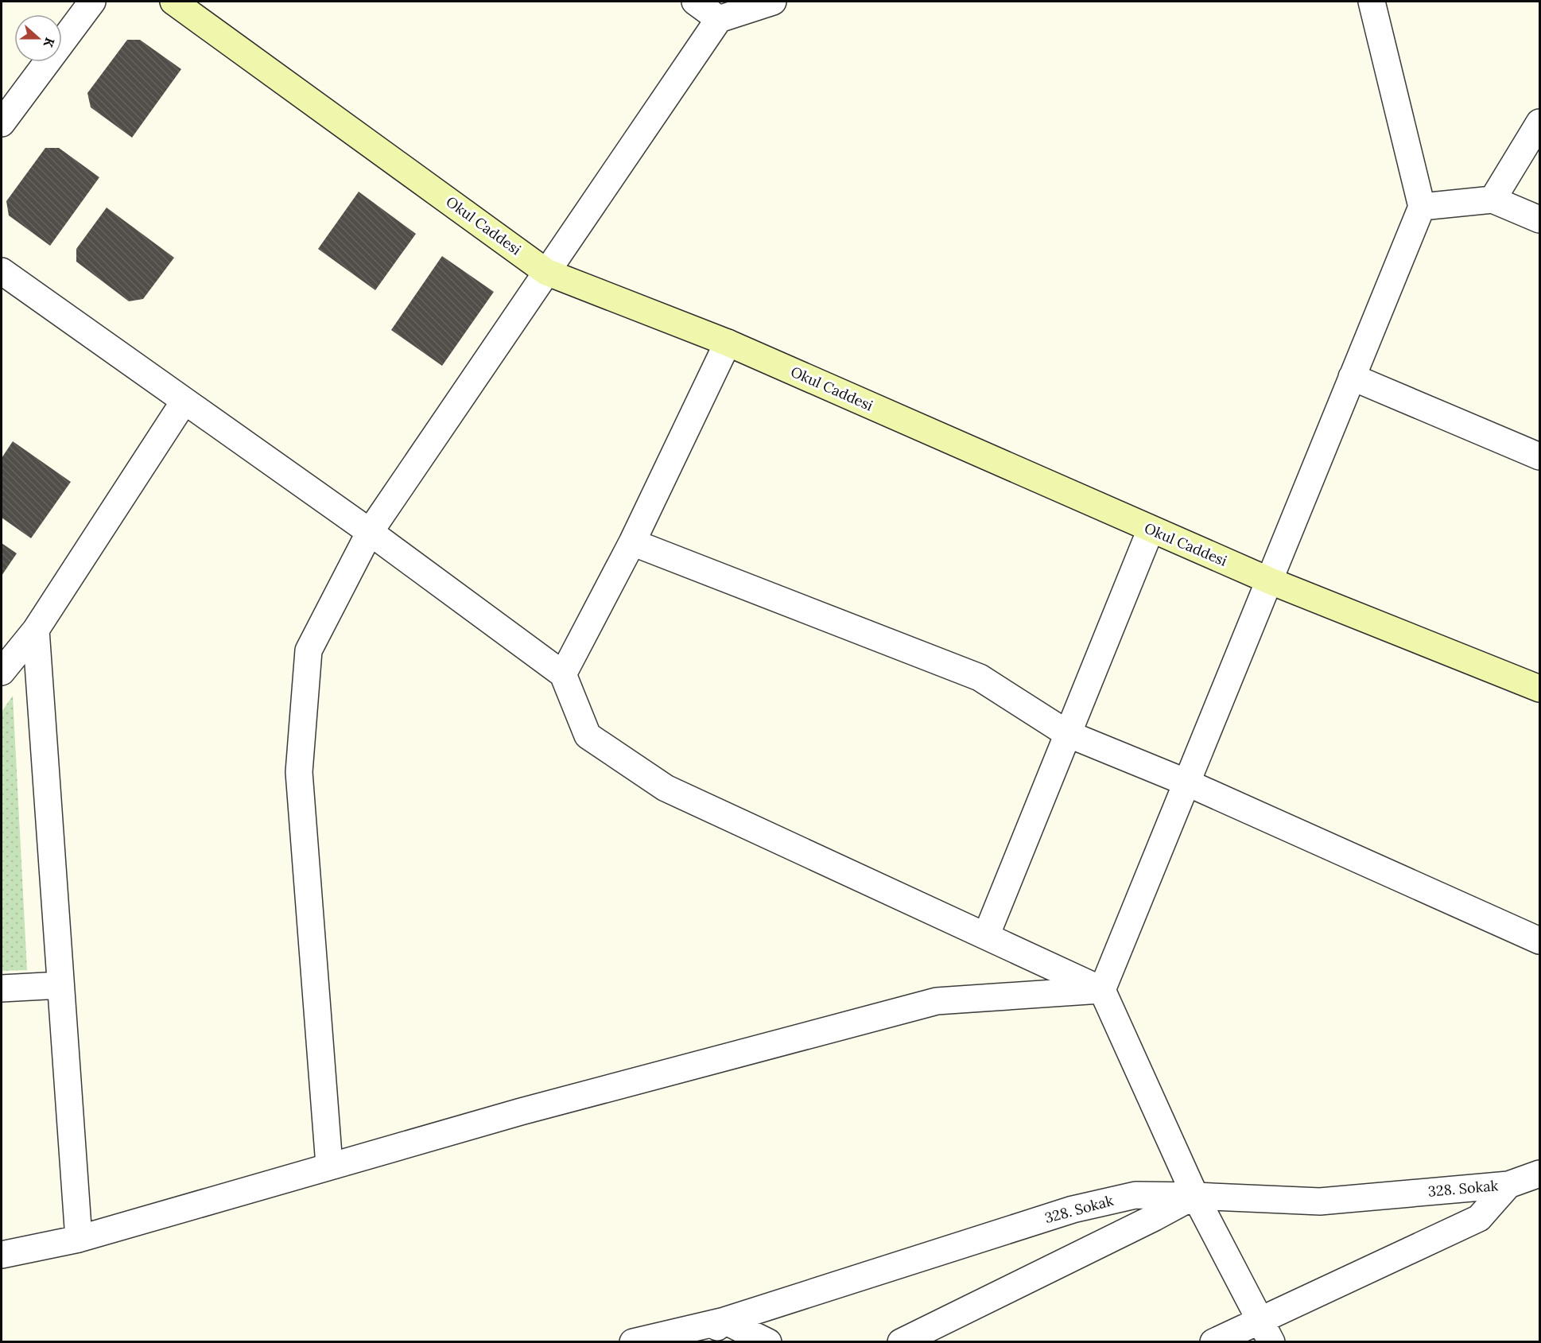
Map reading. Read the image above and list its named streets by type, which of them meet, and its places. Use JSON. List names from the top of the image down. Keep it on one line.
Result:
{"streets":{"street":["Okul Caddesi","328. Sokak"]},"north":"right"}
